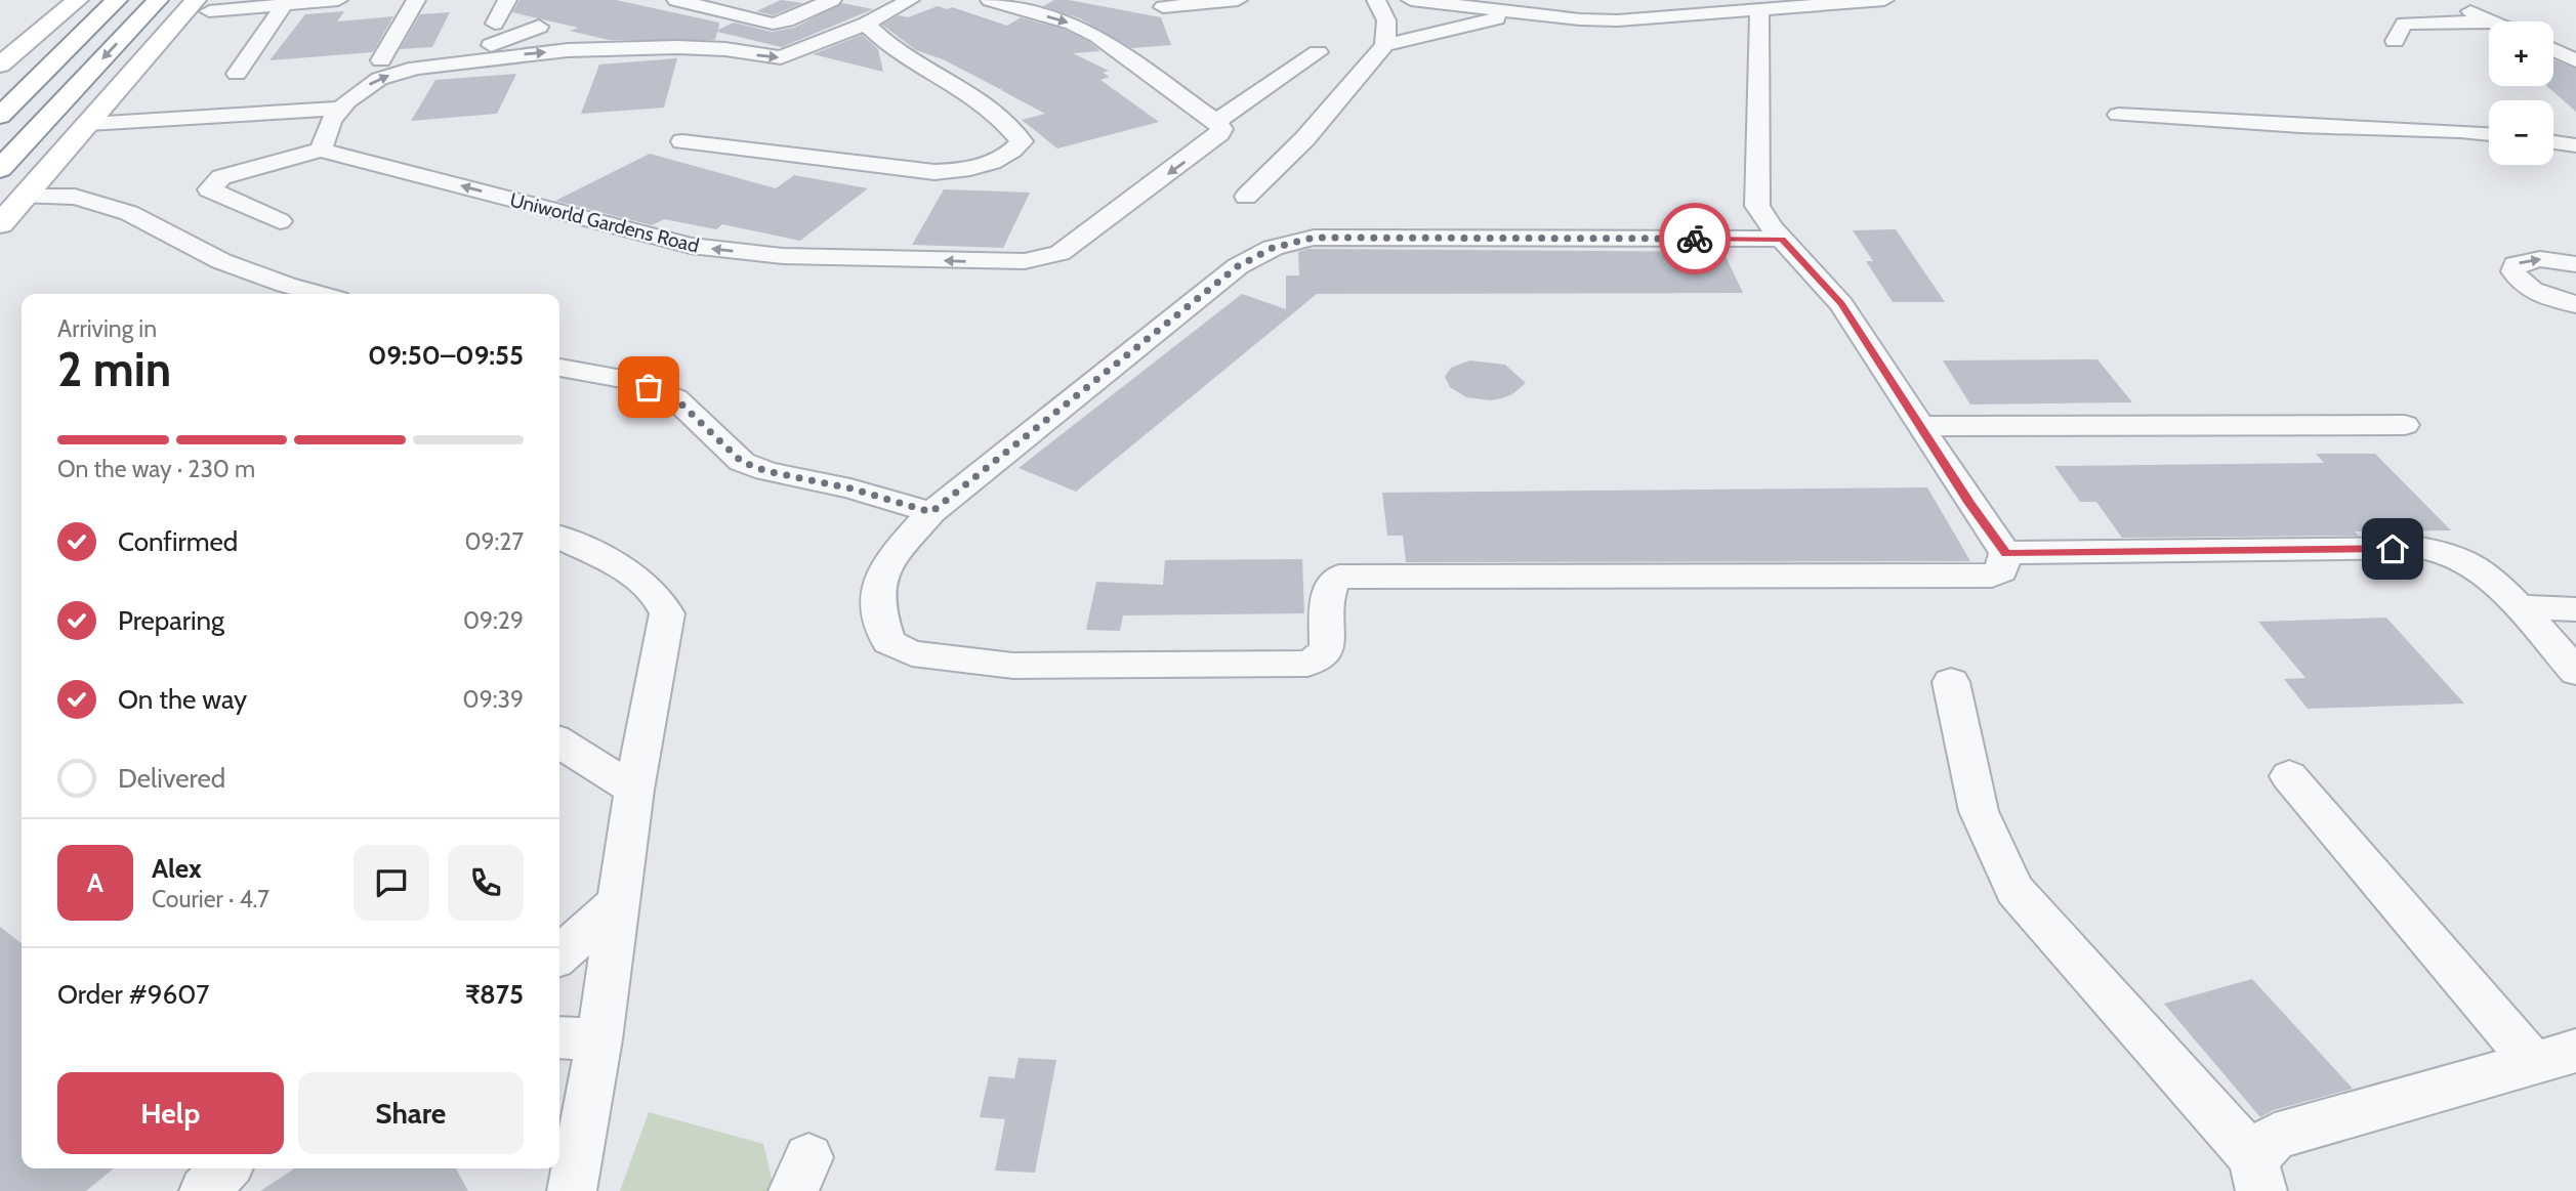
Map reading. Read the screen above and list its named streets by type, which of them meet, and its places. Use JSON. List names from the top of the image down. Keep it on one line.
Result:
{"streets":{"street":["Uniworld Gardens Road"]},"page":{"map_buttons":["+","−"],"heading":["2 min","Arriving in","09:50–09:55"],"panel":["Alex","Courier · 4.7","Order #9607","₹875"],"bar":"On the way · 230 m","list":[["Confirmed","09:27"],["Preparing","09:29"],["On the way","09:39"],"Delivered"],"round":"A","buttons":["Help","Share"]}}
